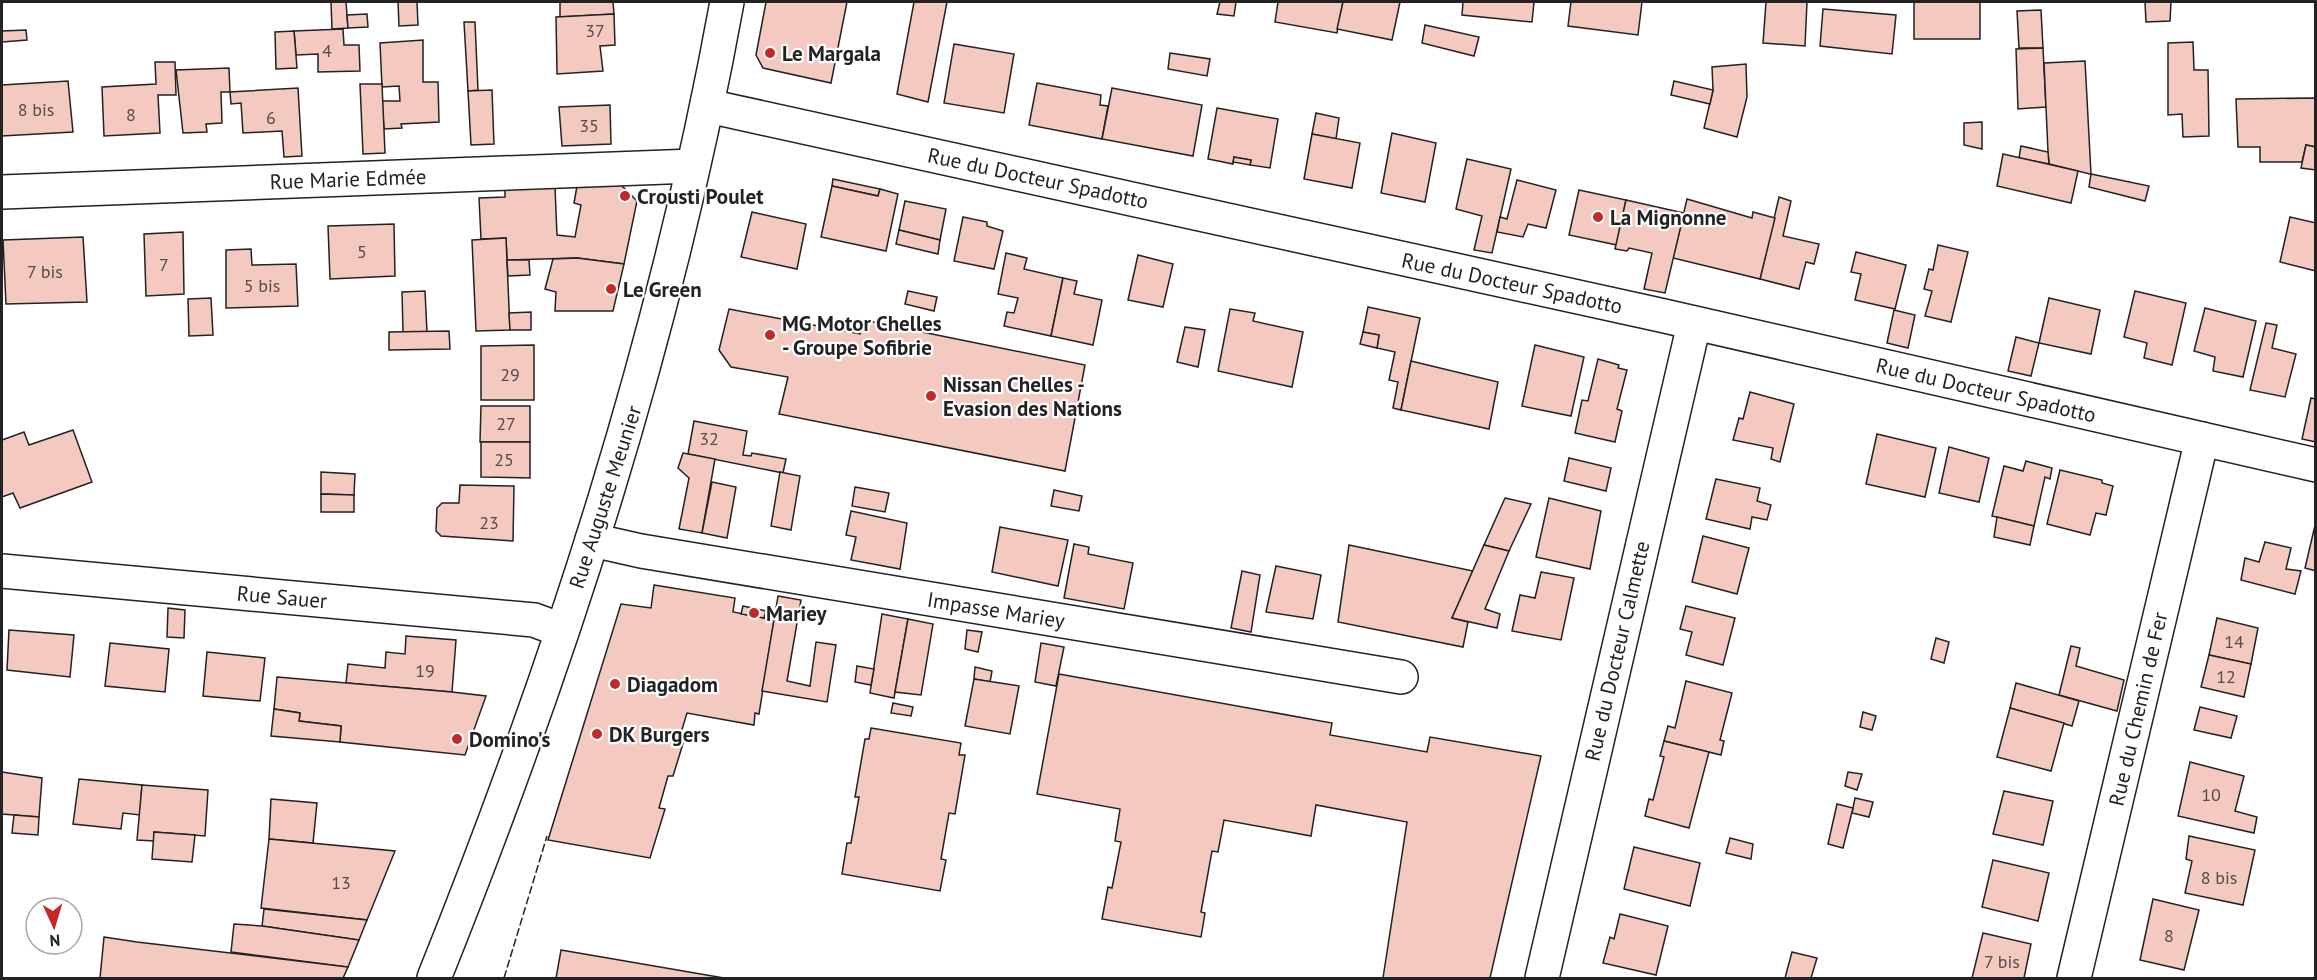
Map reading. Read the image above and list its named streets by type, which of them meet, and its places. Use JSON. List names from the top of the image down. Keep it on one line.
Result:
{"streets":{"street":["Rue du Docteur Spadotto","Rue Marie Edmée","Rue Auguste Meunier","Rue Sauer","Impasse Mariey","Rue du Docteur Calmette","Rue du Chemin de Fer"]},"crossings":[["Rue du Docteur Spadotto","Rue Auguste Meunier"],["Rue du Docteur Spadotto","Rue du Docteur Calmette"],["Rue du Docteur Spadotto","Rue du Chemin de Fer"],["Rue Marie Edmée","Rue Auguste Meunier"],["Rue Auguste Meunier","Rue Sauer"],["Rue Auguste Meunier","Impasse Mariey"]],"places":["Le Margala","Crousti Poulet","La Mignonne","Le Green","MG Motor Chelles - Groupe Sofibrie","Nissan Chelles - Evasion des Nations","Mariey","Diagadom","DK Burgers","Domino's"],"house_numbers":["37","4","8 bis","8","6","35","5","7","7 bis","5 bis","29","27","32","25","23","14","19","12","10","8 bis","13","8","7 bis"],"north":"bottom"}
